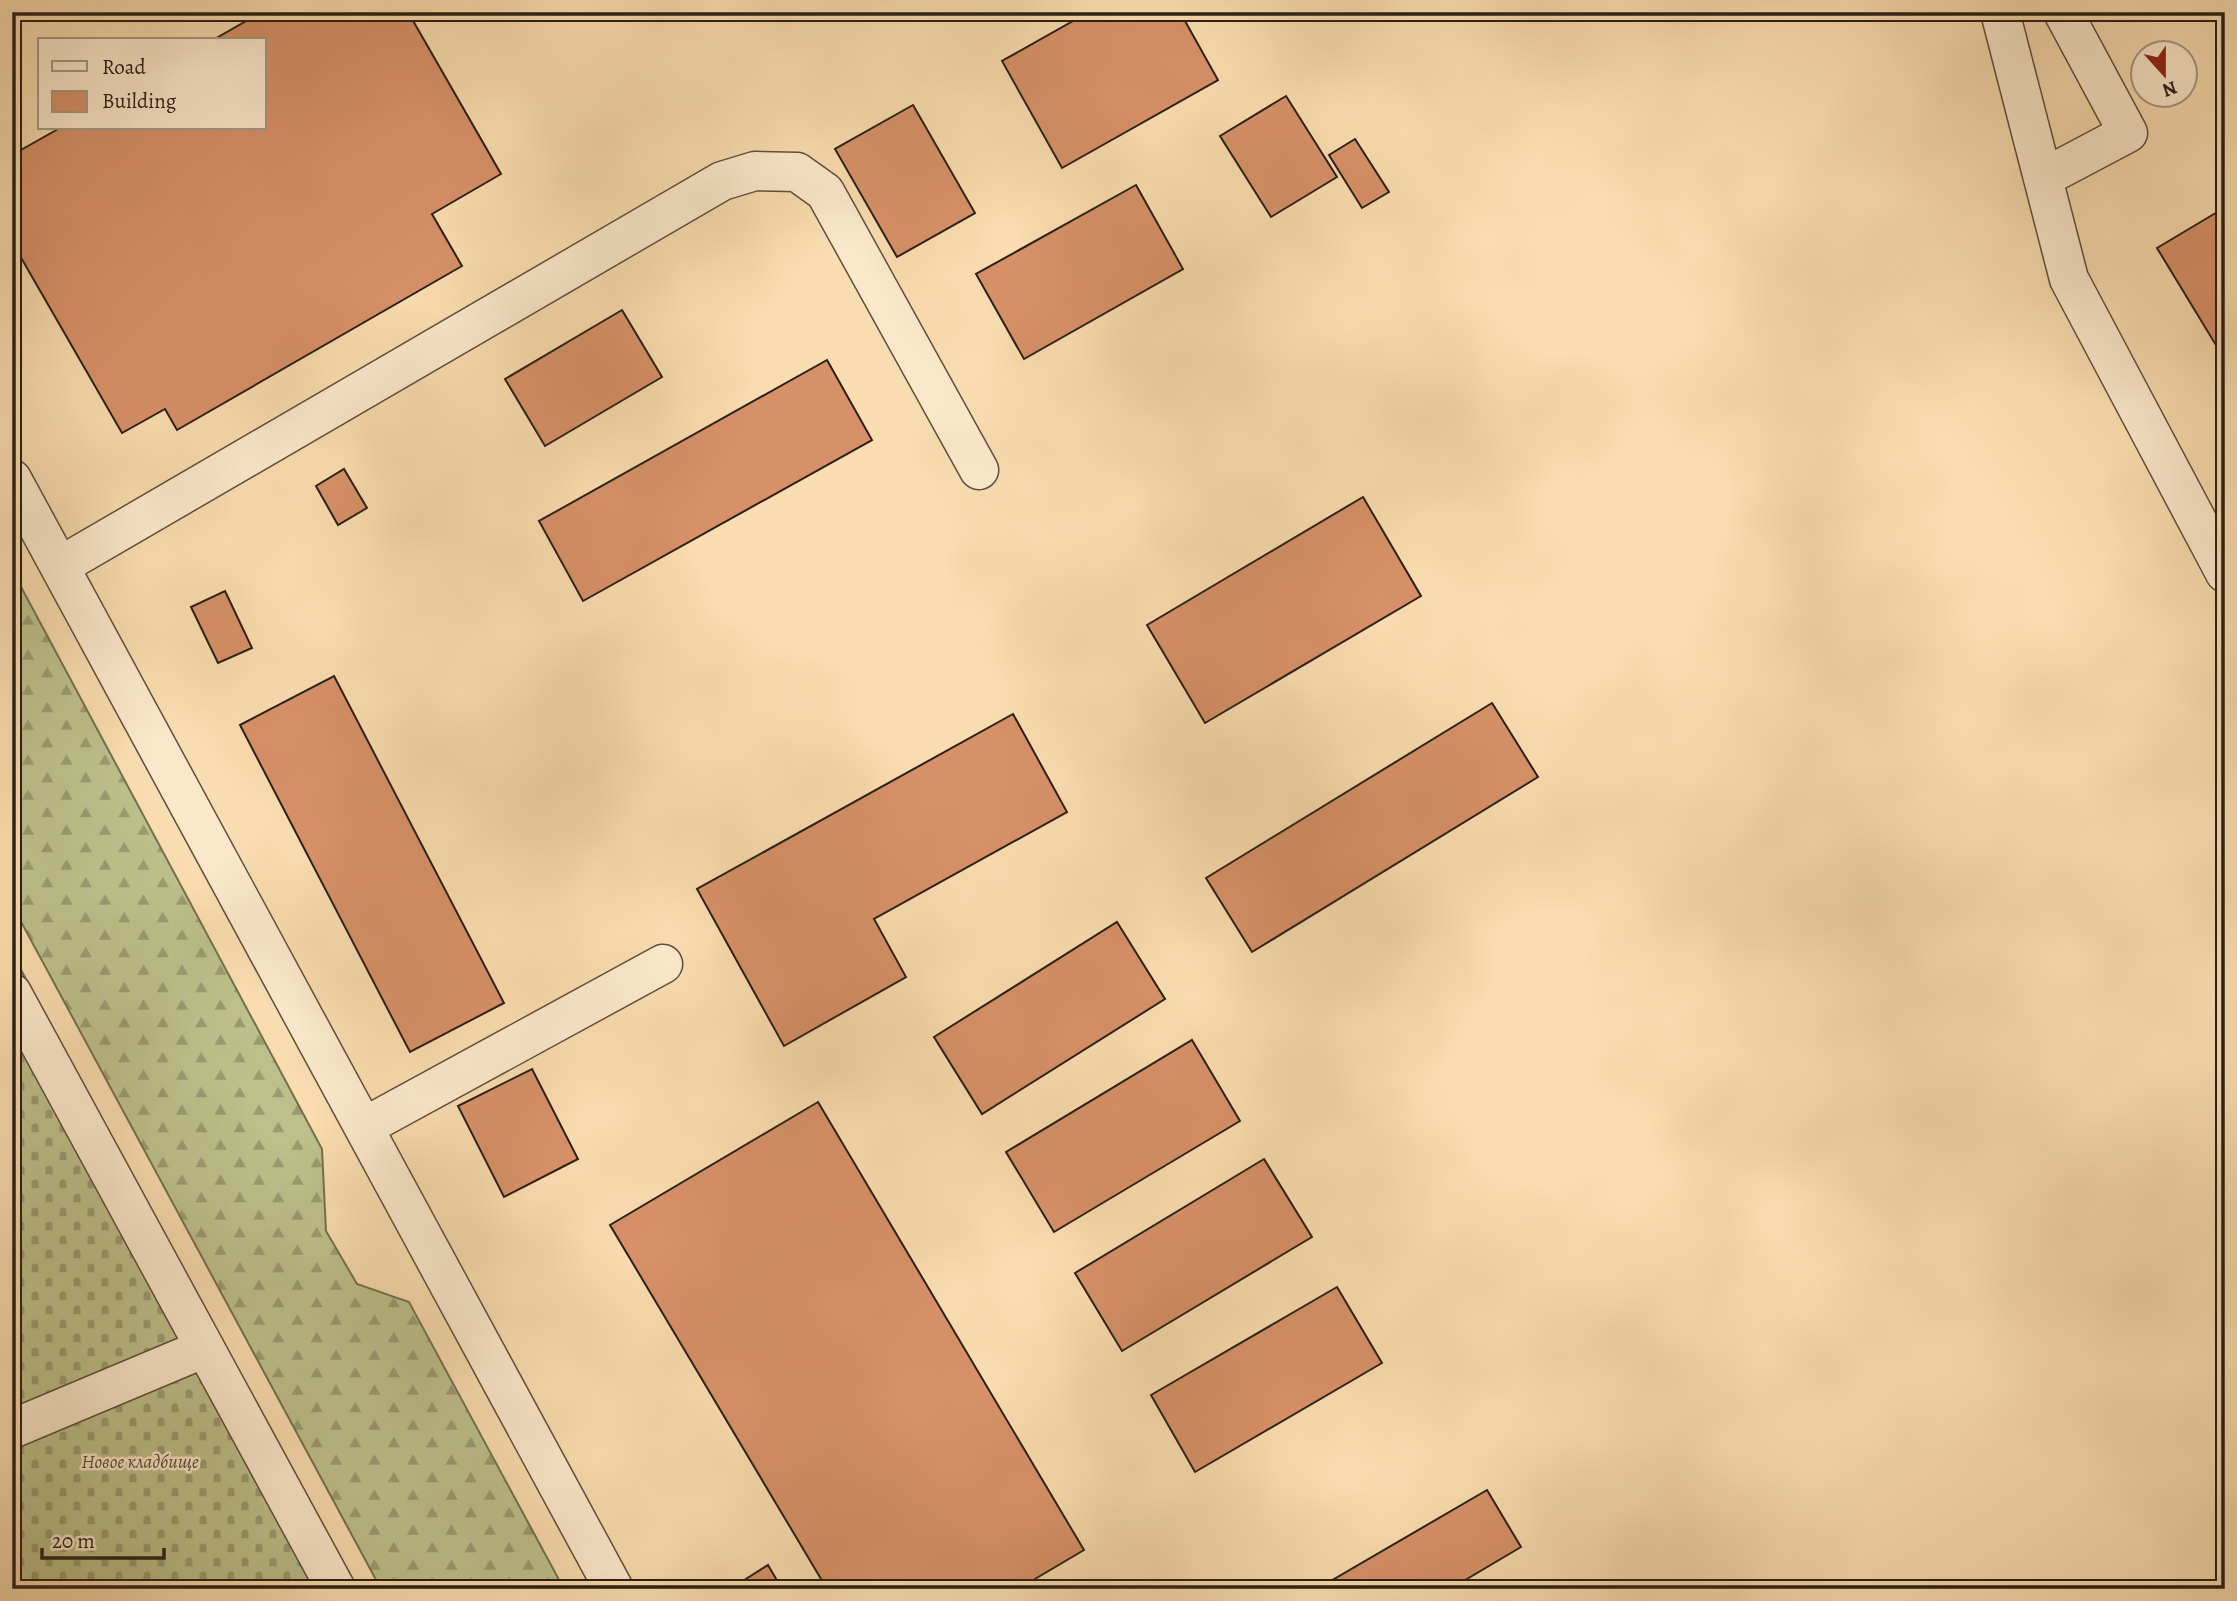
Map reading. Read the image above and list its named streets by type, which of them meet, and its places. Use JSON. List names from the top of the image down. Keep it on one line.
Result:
{"parks":["Новое кладбище"],"legend":["Road","Building"],"scale_bar":"20 m","north":"bottom"}
